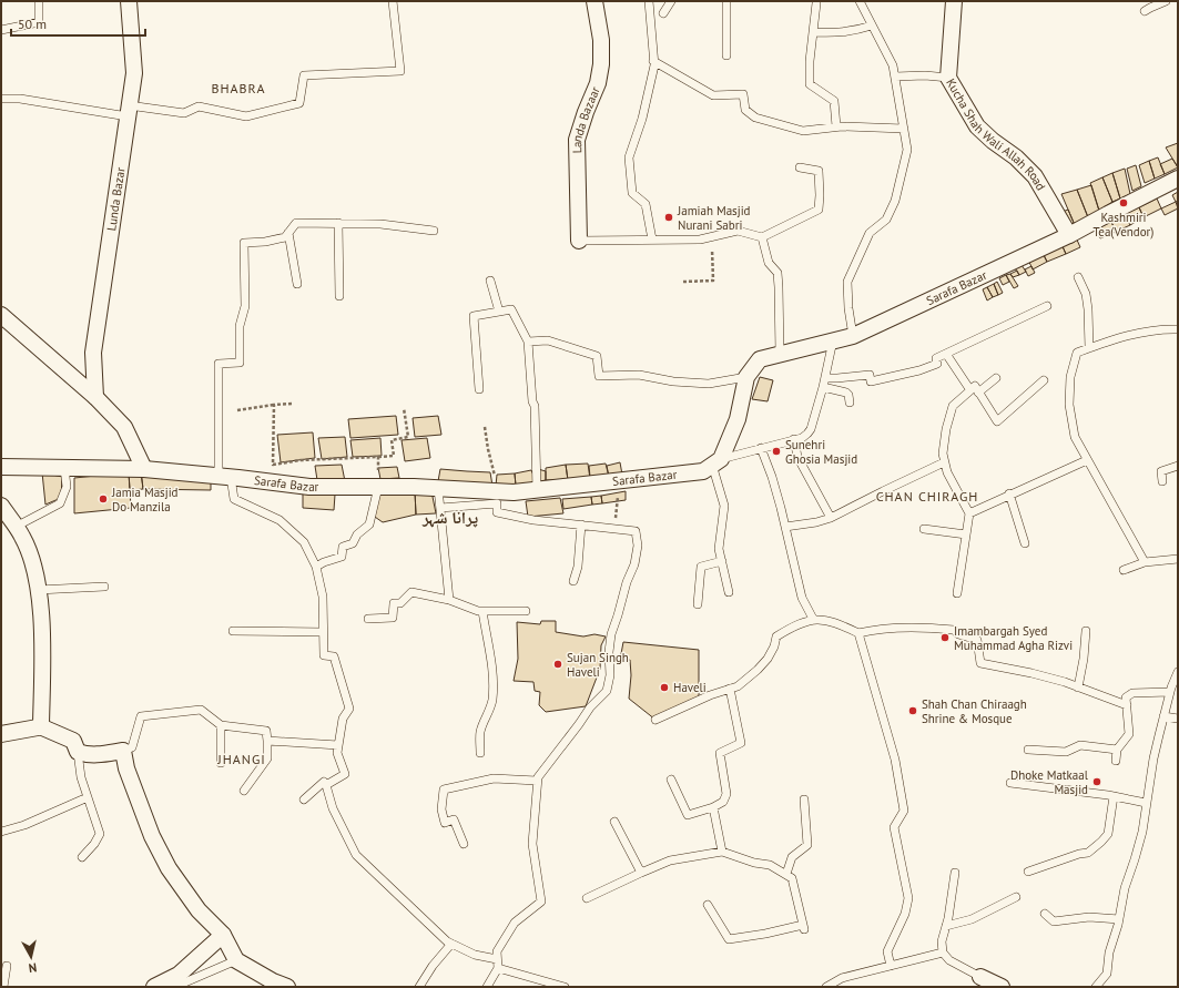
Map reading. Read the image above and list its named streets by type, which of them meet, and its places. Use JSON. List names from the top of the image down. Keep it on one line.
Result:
{"streets":{"street":["Landa Bazaar","Kucha Shah Wali Allah Road","Lunda Bazar","Sarafa Bazar"]},"crossings":[["Kucha Shah Wali Allah Road","Sarafa Bazar"]],"districts":["BHABRA","CHAN CHIRAGH","پرانا شہر","JHANGI"],"places":["Kashmiri Tea(Vendor)","Jamiah Masjid Nurani Sabri","Sunehri Ghosia Masjid","Jamia Masjid Do Manzila","Imambargah Syed Muhammad Agha Rizvi","Sujan Singh Haveli","Haveli","Shah Chan Chiraagh Shrine & Mosque","Dhoke Matkaal Masjid"],"scale_bar":"50 m","north":"bottom"}
